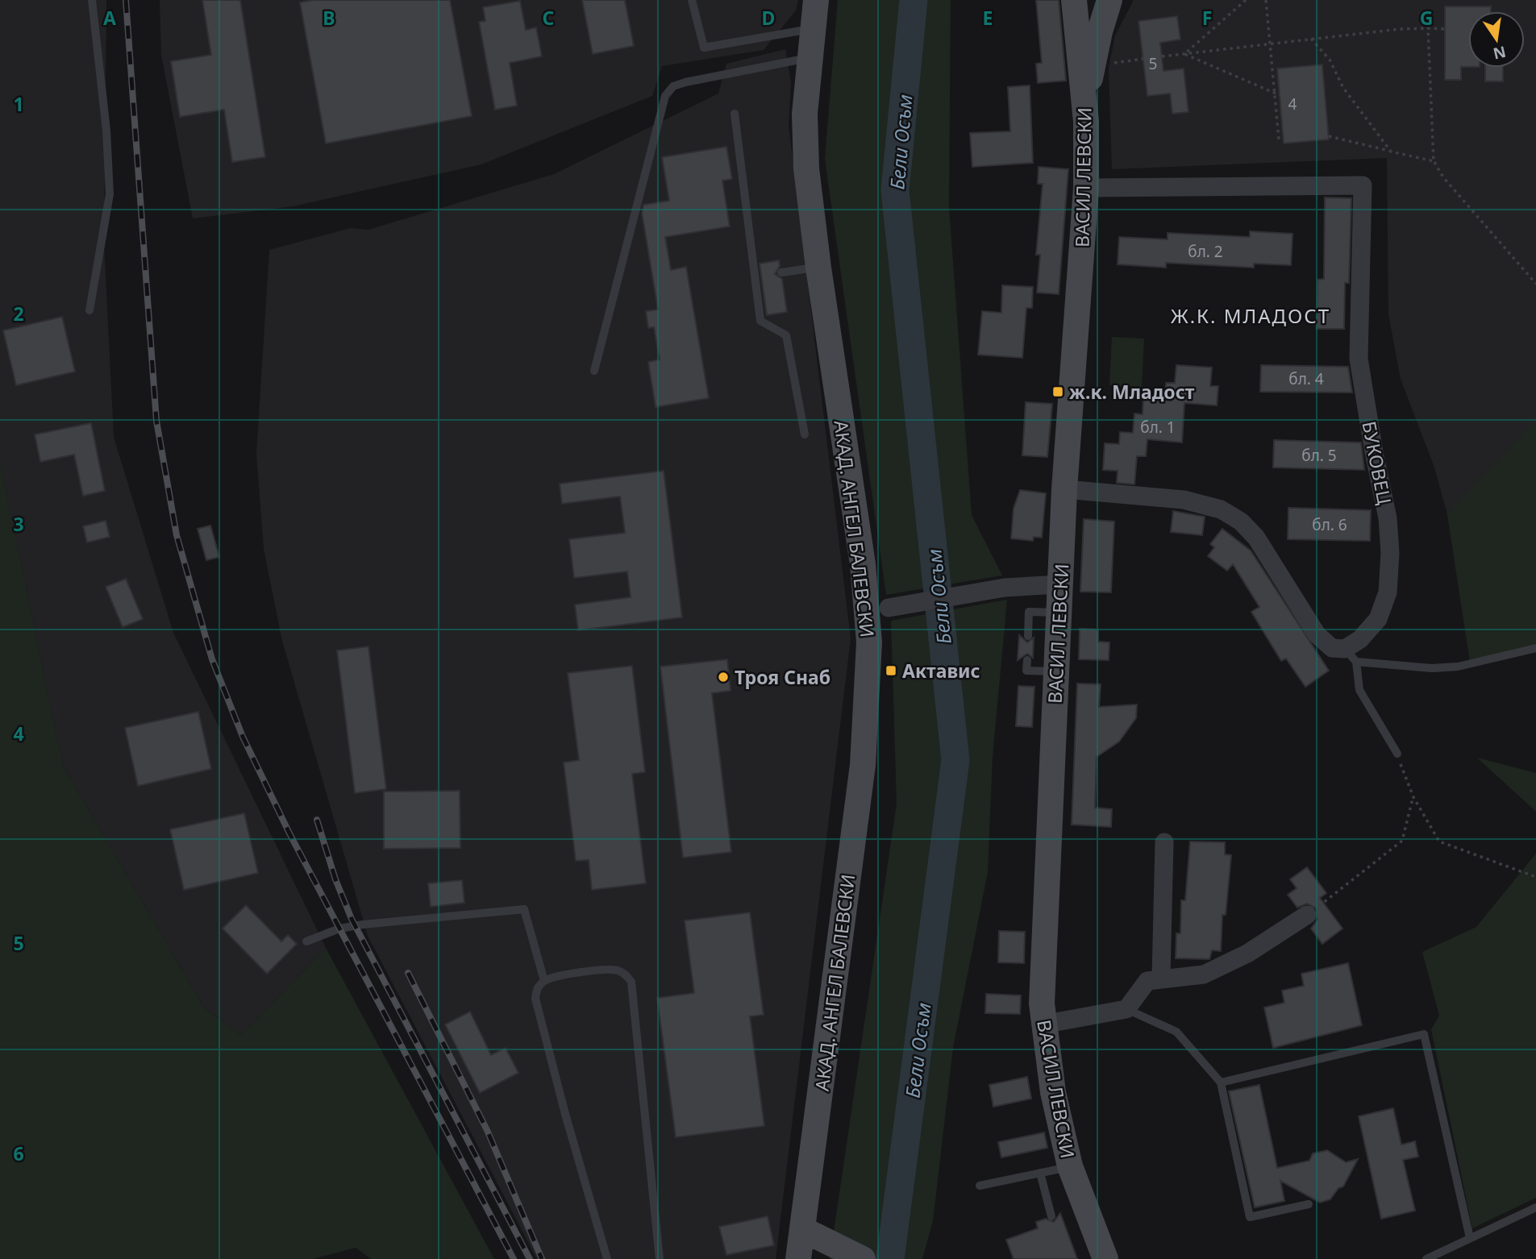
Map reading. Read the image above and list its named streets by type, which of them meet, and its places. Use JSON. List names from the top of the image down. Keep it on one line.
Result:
{"streets":{"street":["ВАСИЛ ЛЕВСКИ","БУКОВЕЦ","АКАД. АНГЕЛ БАЛЕВСКИ"]},"crossings":[["ВАСИЛ ЛЕВСКИ","БУКОВЕЦ"]],"districts":["Ж.К. МЛАДОСТ"],"water":["Бели Осъм"],"places":{"transit":["ж.к. Младост","Актавис"],"other":["Троя Снаб"]},"house_numbers":["5","4","бл. 2","бл. 4","бл. 1","бл. 5","бл. 6"],"north":"bottom","grid":{"columns":["A","B","C","D","E","F","G"],"rows":["1","2","3","4","5","6"]}}
